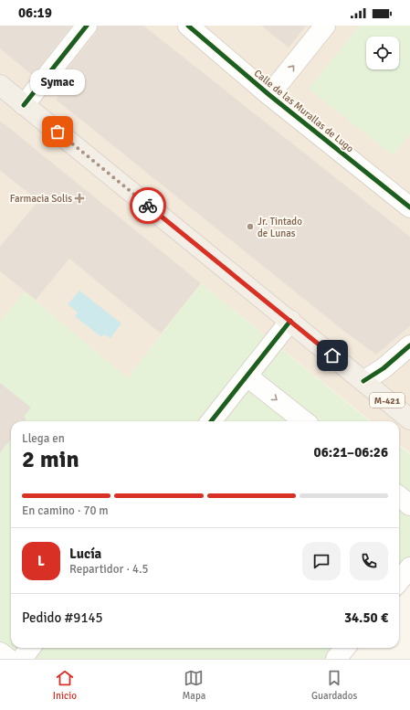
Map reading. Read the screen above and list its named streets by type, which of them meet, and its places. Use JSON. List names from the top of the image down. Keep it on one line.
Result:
{"streets":{"main road":["M-421"],"street":["Calle de las Murallas de Lugo"]},"places":{"other":["Symac","Jr. Tintado de Lunas"],"health":["Farmacia Solis"]},"page":{"status":"06:19","bubble":"Symac","heading":["2 min","Llega en","06:21–06:26"],"panel":["Lucía","Repartidor · 4.5","Pedido #9145","34.50 €"],"bar":"En camino · 70 m","round":"L","tabs":["Inicio","Mapa","Guardados"]}}
